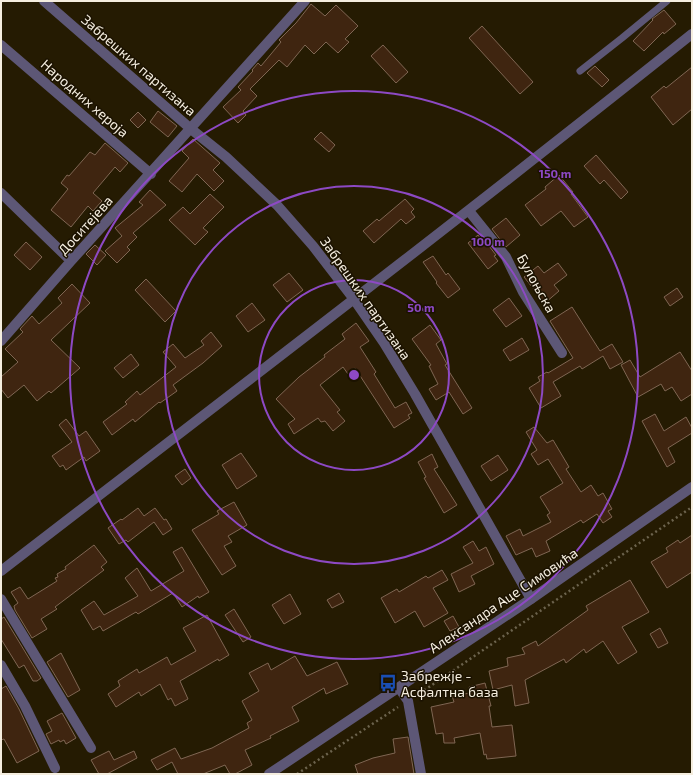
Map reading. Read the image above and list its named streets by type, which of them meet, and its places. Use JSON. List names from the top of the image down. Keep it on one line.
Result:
{"streets":{"street":["Забрешких партизана","Народних хероја","Доситејева","Булоњска","Александра Аце Симовића"]},"crossings":[["Забрешких партизана","Доситејева"],["Забрешких партизана","Александра Аце Симовића"],["Народних хероја","Доситејева"]],"places":{"bus stop":["Забрежје - Асфалтна база"]},"rings":["150 m","100 m","50 m"]}
